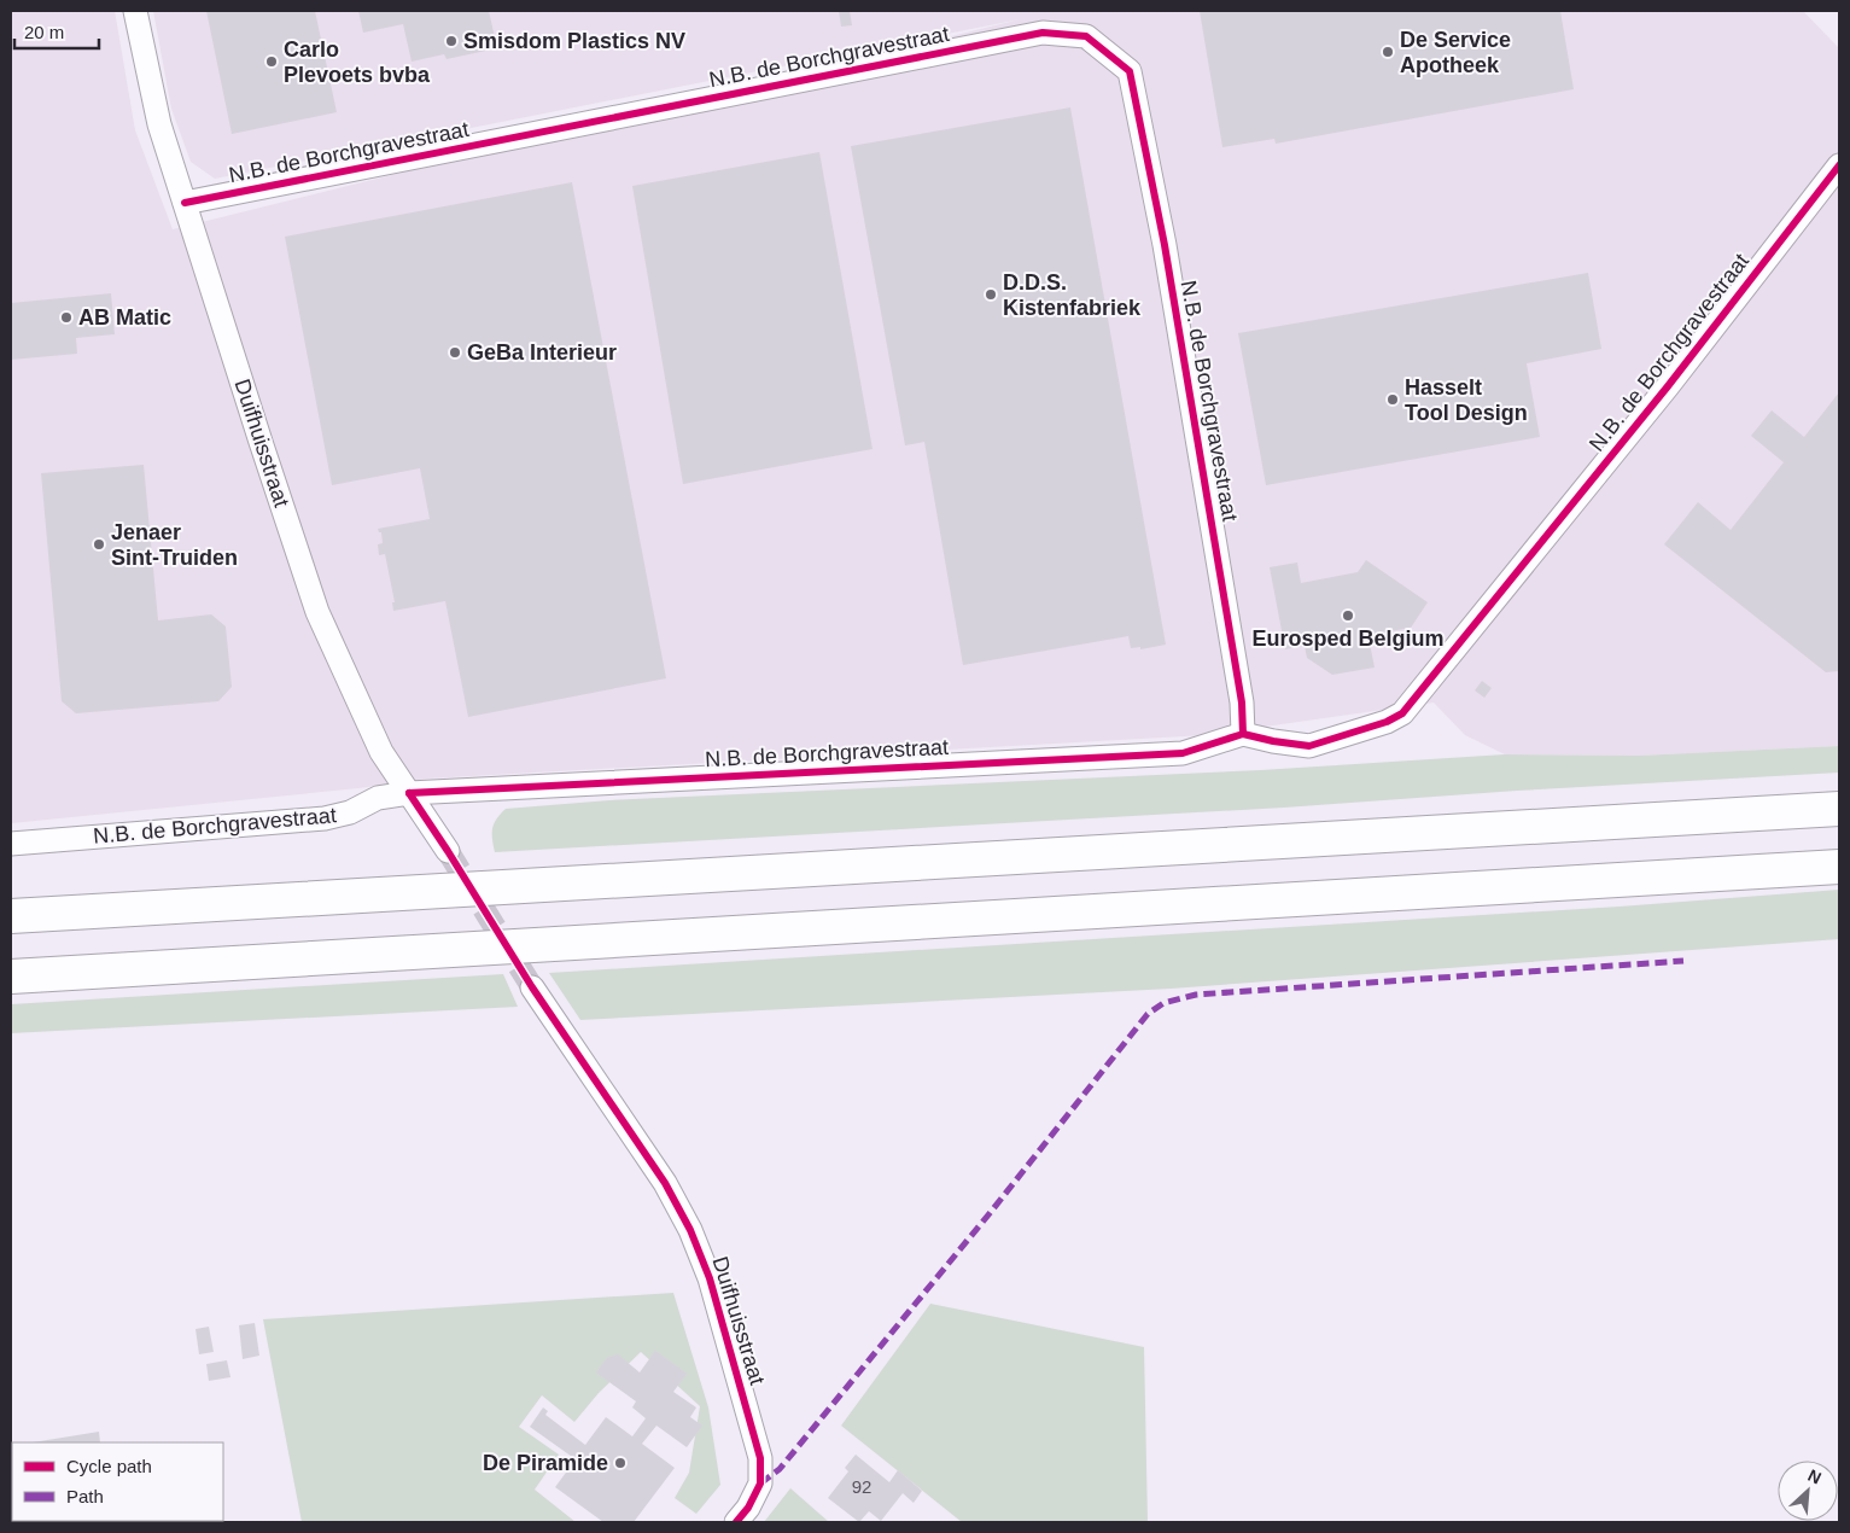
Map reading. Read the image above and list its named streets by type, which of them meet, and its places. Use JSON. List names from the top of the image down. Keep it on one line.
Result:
{"streets":{"street":["N.B. de Borchgravestraat","Duifhuisstraat"]},"crossings":[["N.B. de Borchgravestraat","Duifhuisstraat"]],"places":["Smisdom Plastics NV","De Service Apotheek","Carlo Plevoets bvba","D.D.S. Kistenfabriek","AB Matic","GeBa Interieur","Hasselt Tool Design","Jenaer Sint-Truiden","Eurosped Belgium","De Piramide"],"house_numbers":["92"],"legend":["Cycle path","Path"],"scale_bar":"20 m","north":"top right"}
